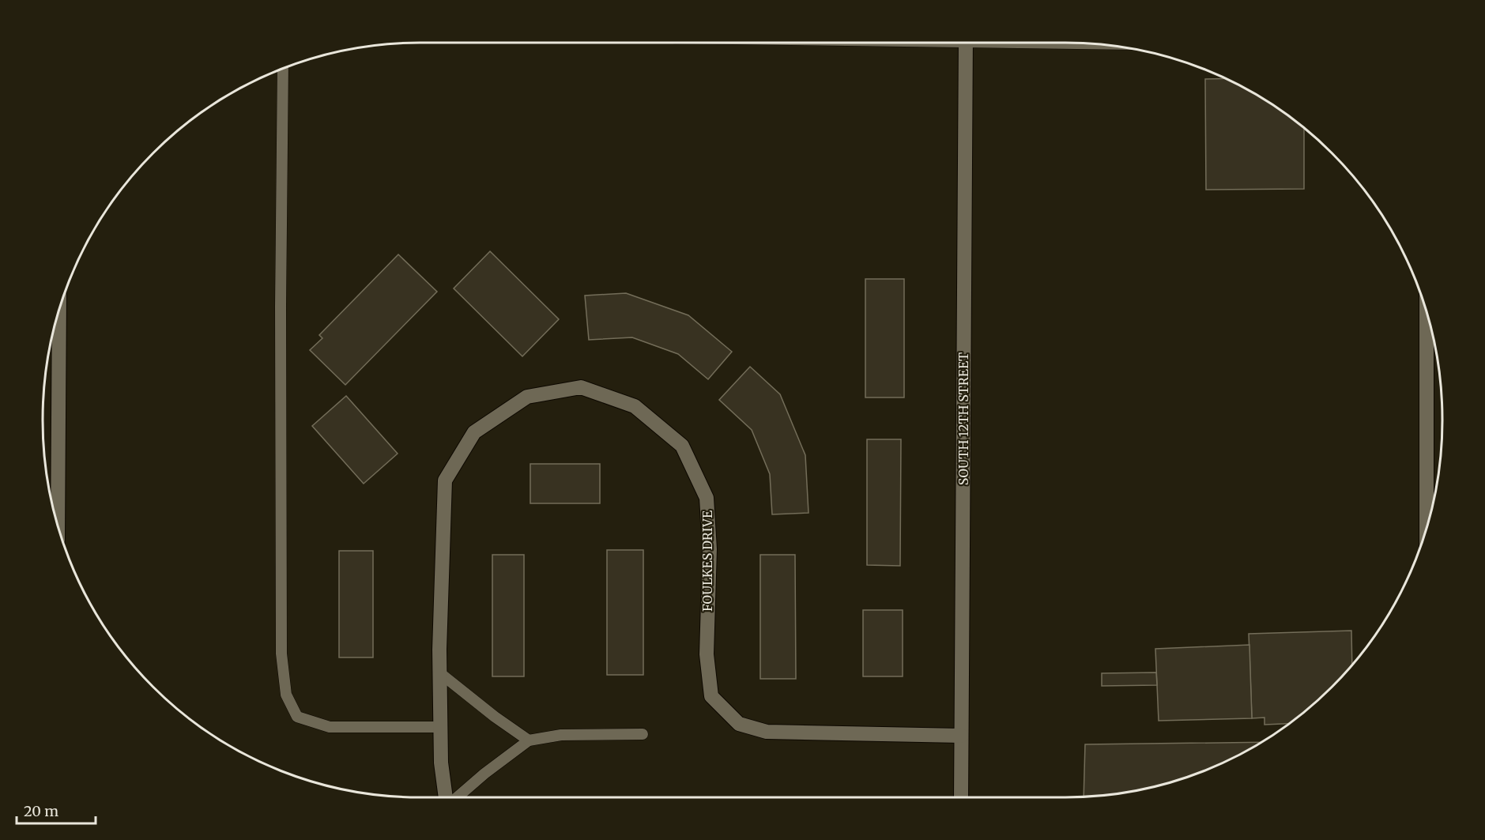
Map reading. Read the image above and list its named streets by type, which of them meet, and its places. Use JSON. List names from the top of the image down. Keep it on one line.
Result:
{"streets":{"street":["SOUTH 12TH STREET","FOULKES DRIVE"]},"crossings":[["SOUTH 12TH STREET","FOULKES DRIVE"]],"scale_bar":"20 m"}
